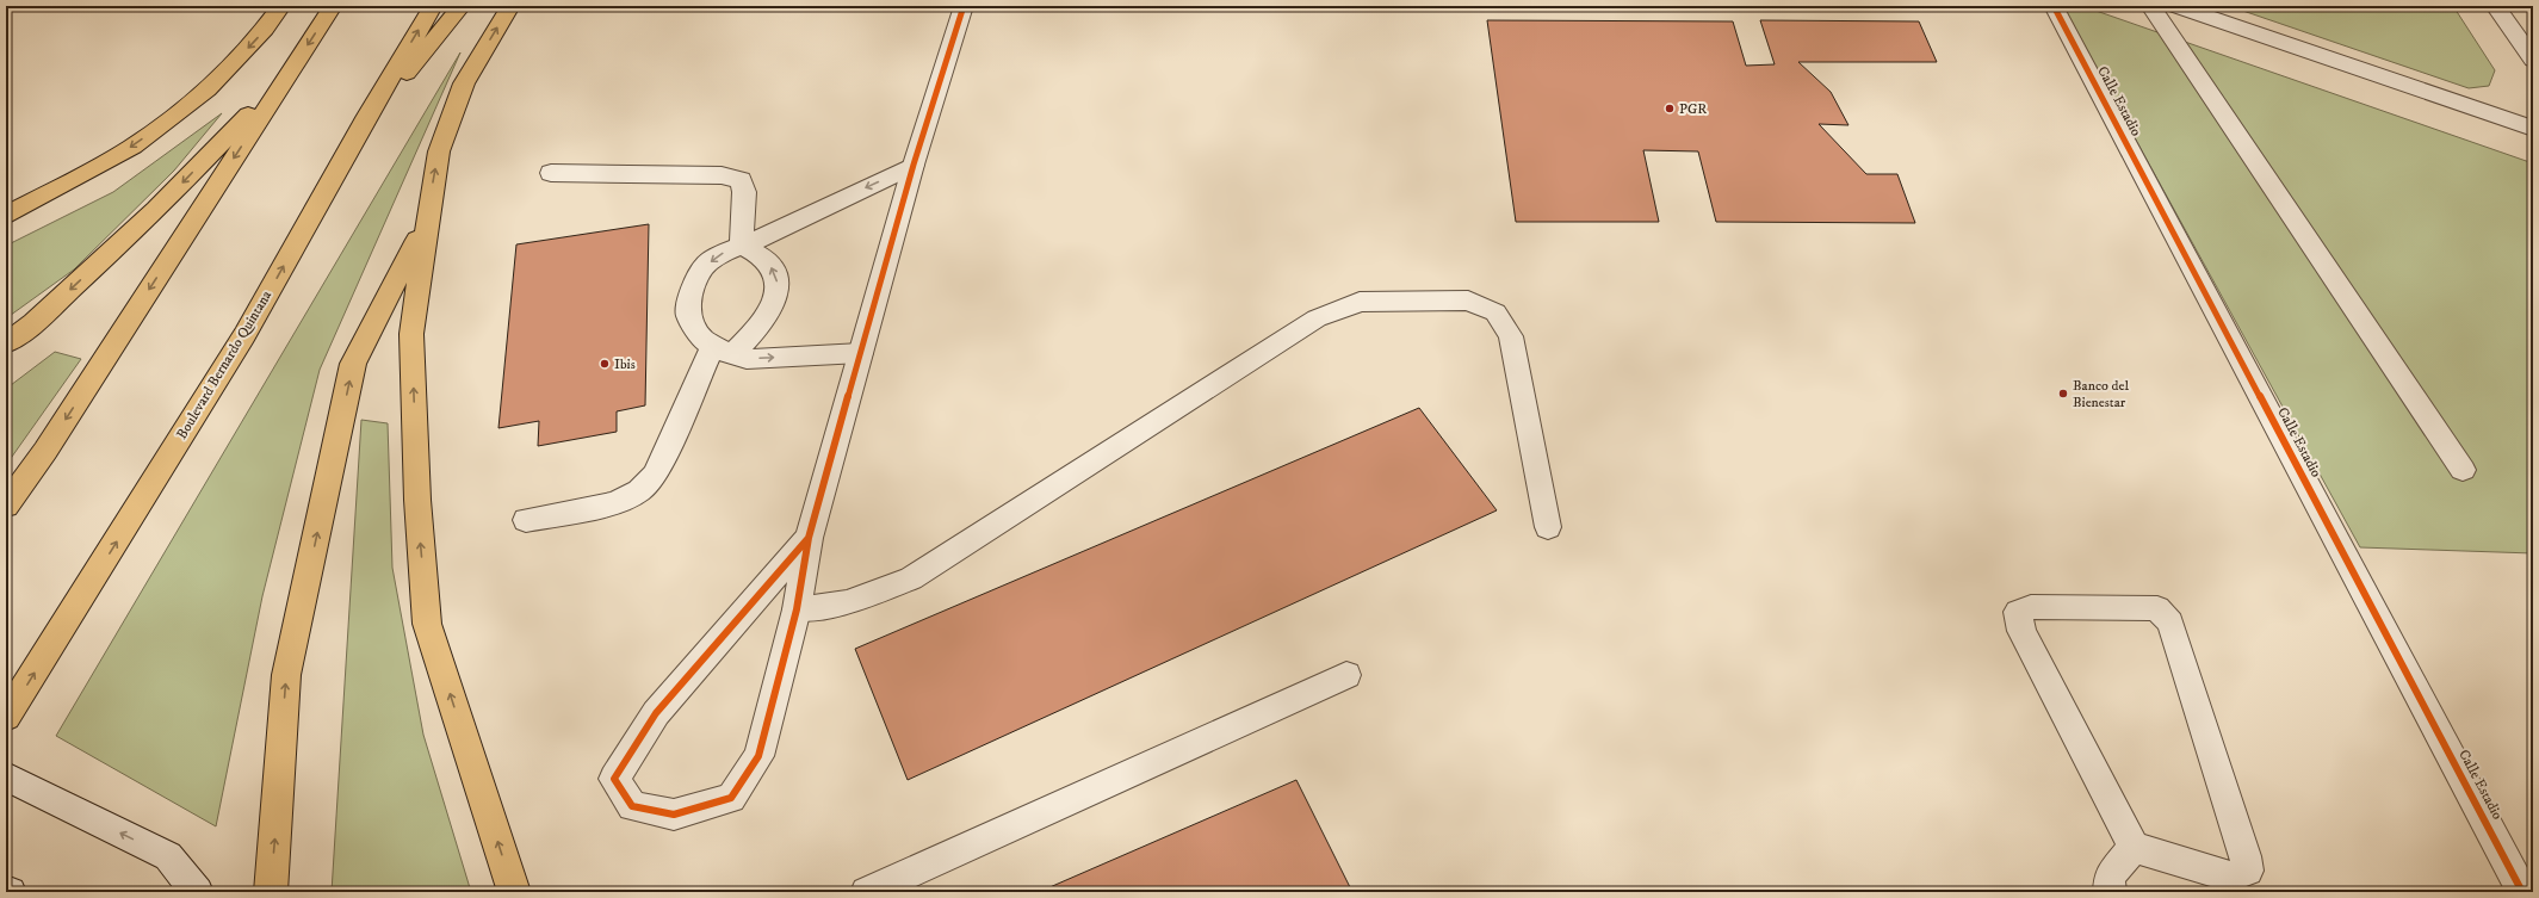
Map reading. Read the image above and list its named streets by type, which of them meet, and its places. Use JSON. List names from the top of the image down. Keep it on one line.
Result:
{"streets":{"highway":["Boulevard Bernardo Quintana"],"street":["Calle Estadio"]},"places":["PGR","Ibis","Banco del Bienestar"]}
